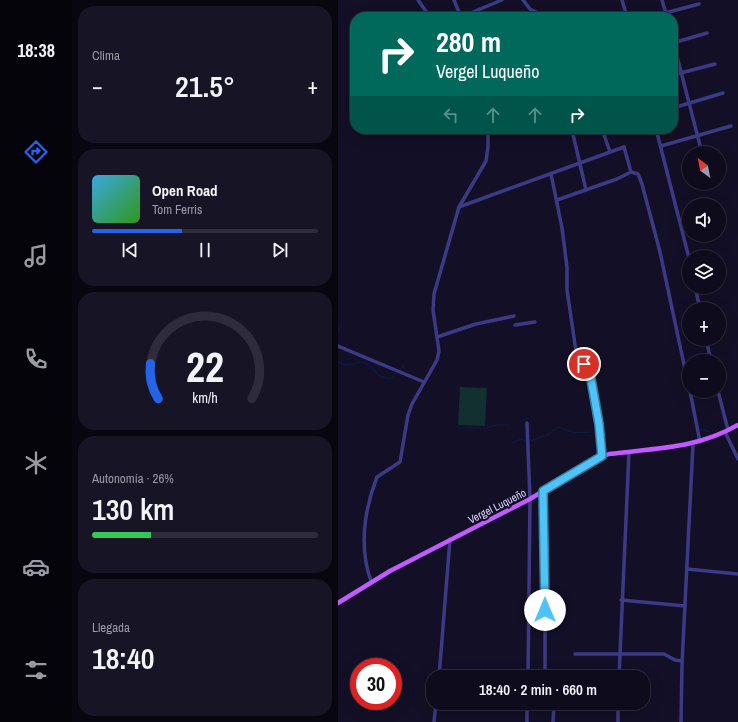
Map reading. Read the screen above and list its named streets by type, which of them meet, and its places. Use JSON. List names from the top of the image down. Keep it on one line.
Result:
{"streets":{"main road":["Vergel Luqueño"]},"north":"top left","page":{"tabs":"18:38","tile":["Clima",["Autonomía · 26%","130 km"],["Llegada","18:40"]],"turn":["280 m","Vergel Luqueño"],"heat":["−","21.5°","+"],"map_buttons":["+","−"],"song":["Open Road","Tom Ferris"],"limit":"30","trip":"18:40 · 2 min · 660 m","gauge":["22","km/h"]}}
